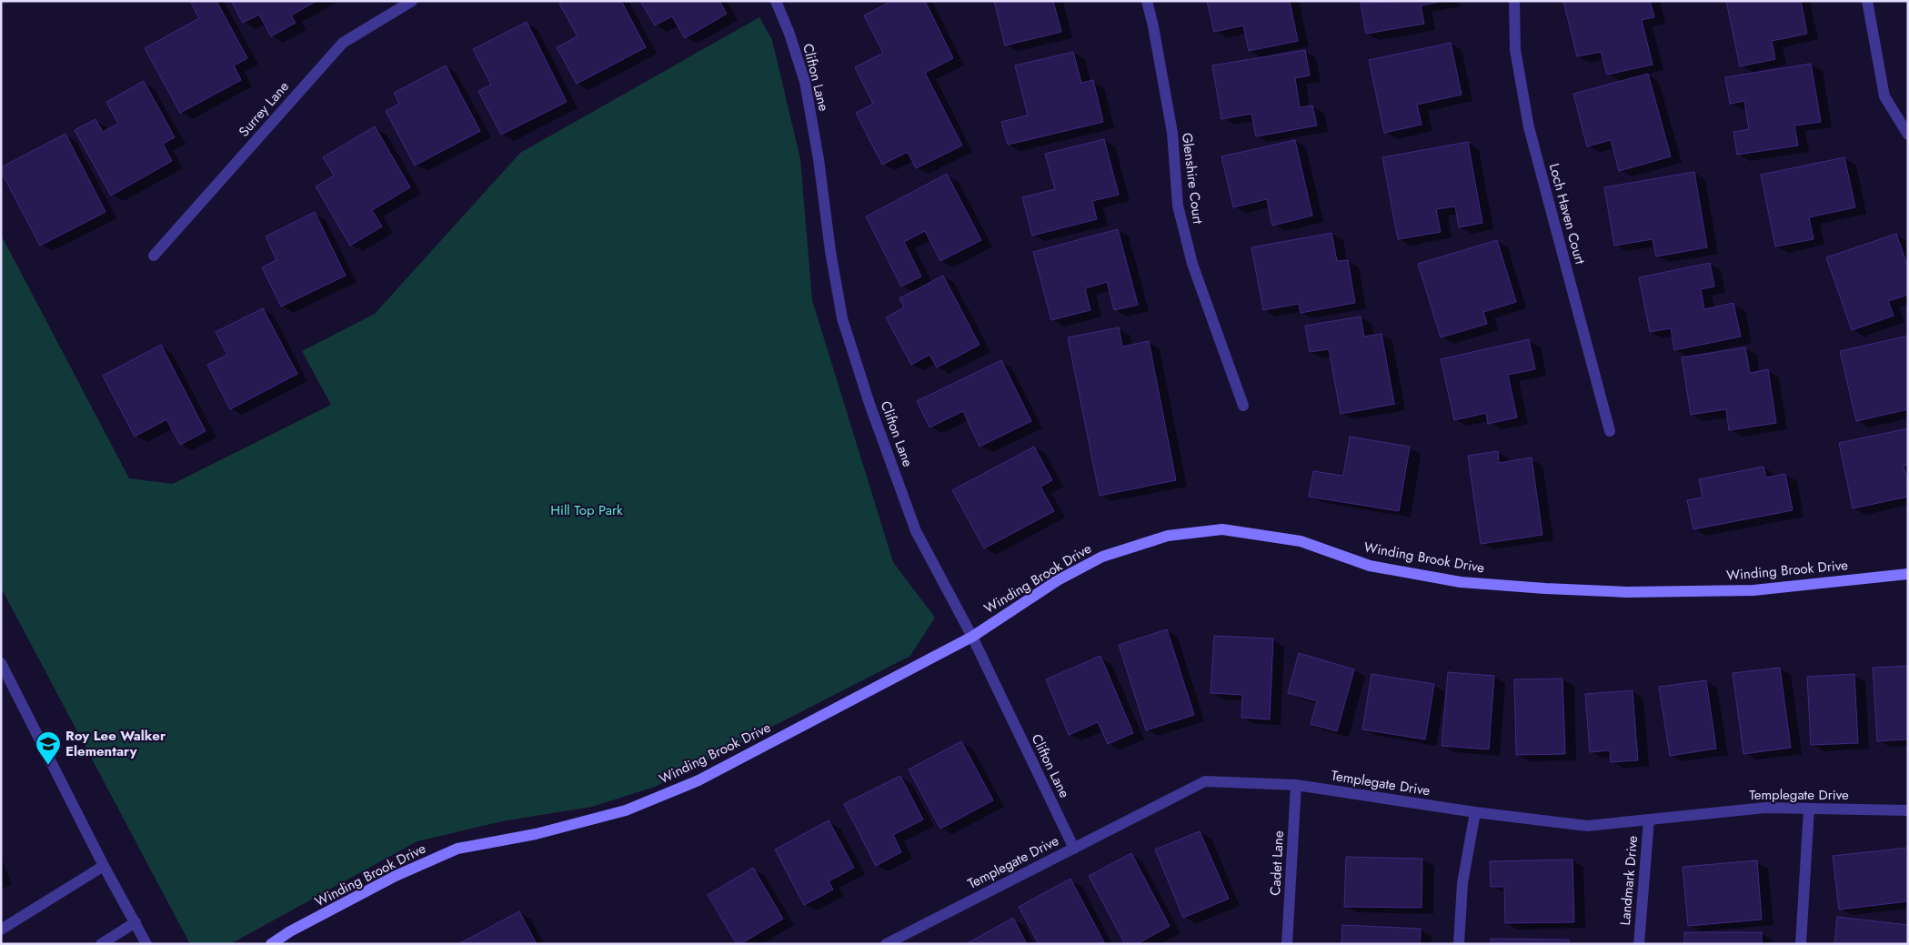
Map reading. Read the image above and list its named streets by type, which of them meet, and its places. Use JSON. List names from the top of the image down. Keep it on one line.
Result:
{"streets":{"street":["Clifton Lane","Surrey Lane","Glenshire Court","Loch Haven Court","Winding Brook Drive","Templegate Drive","Cadet Lane","Landmark Drive"]},"crossings":[["Clifton Lane","Winding Brook Drive"],["Clifton Lane","Templegate Drive"],["Templegate Drive","Cadet Lane"],["Templegate Drive","Landmark Drive"]],"parks":["Hill Top Park"],"places":{"school or university":["Roy Lee Walker Elementary"]}}
